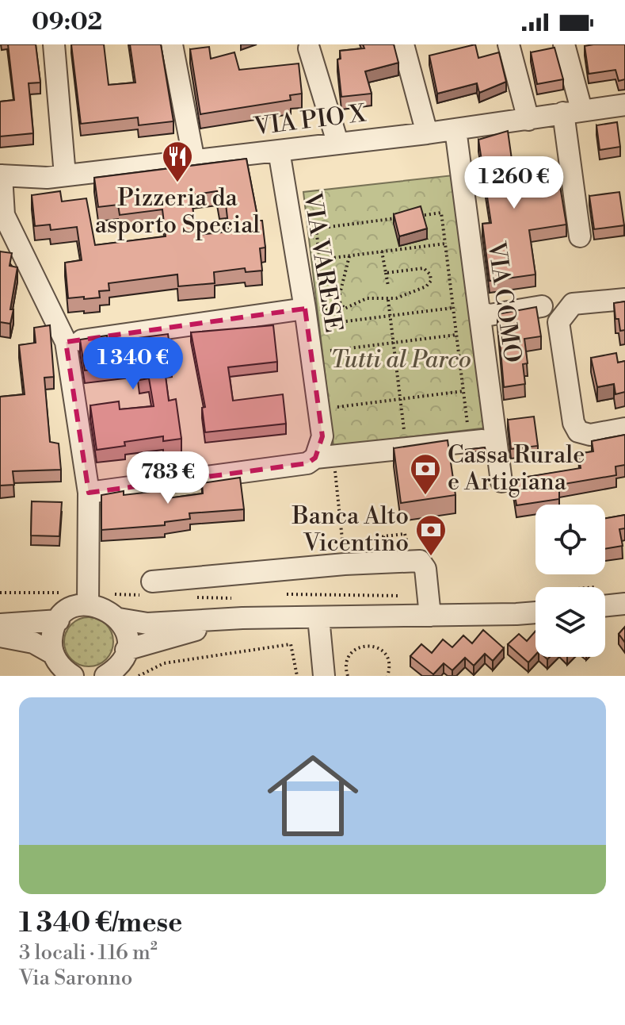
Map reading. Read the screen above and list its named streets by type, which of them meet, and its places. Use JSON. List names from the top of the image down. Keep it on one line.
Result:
{"streets":{"street":["VIA PIO X","VIA VARESE","VIA COMO"]},"crossings":[["VIA PIO X","VIA VARESE"],["VIA PIO X","VIA COMO"]],"parks":["Tutti al Parco"],"places":{"restaurant":["Pizzeria da asporto Special"],"bank":["Cassa Rurale e Artigiana","Banca Alto Vicentino"]},"page":{"status":"09:02","price":["1 260 €","1 340 €","783 €"],"list":[{"name":"1 340 €/mese","note":"3 locali · 116 m² · Via Saronno"}]}}
